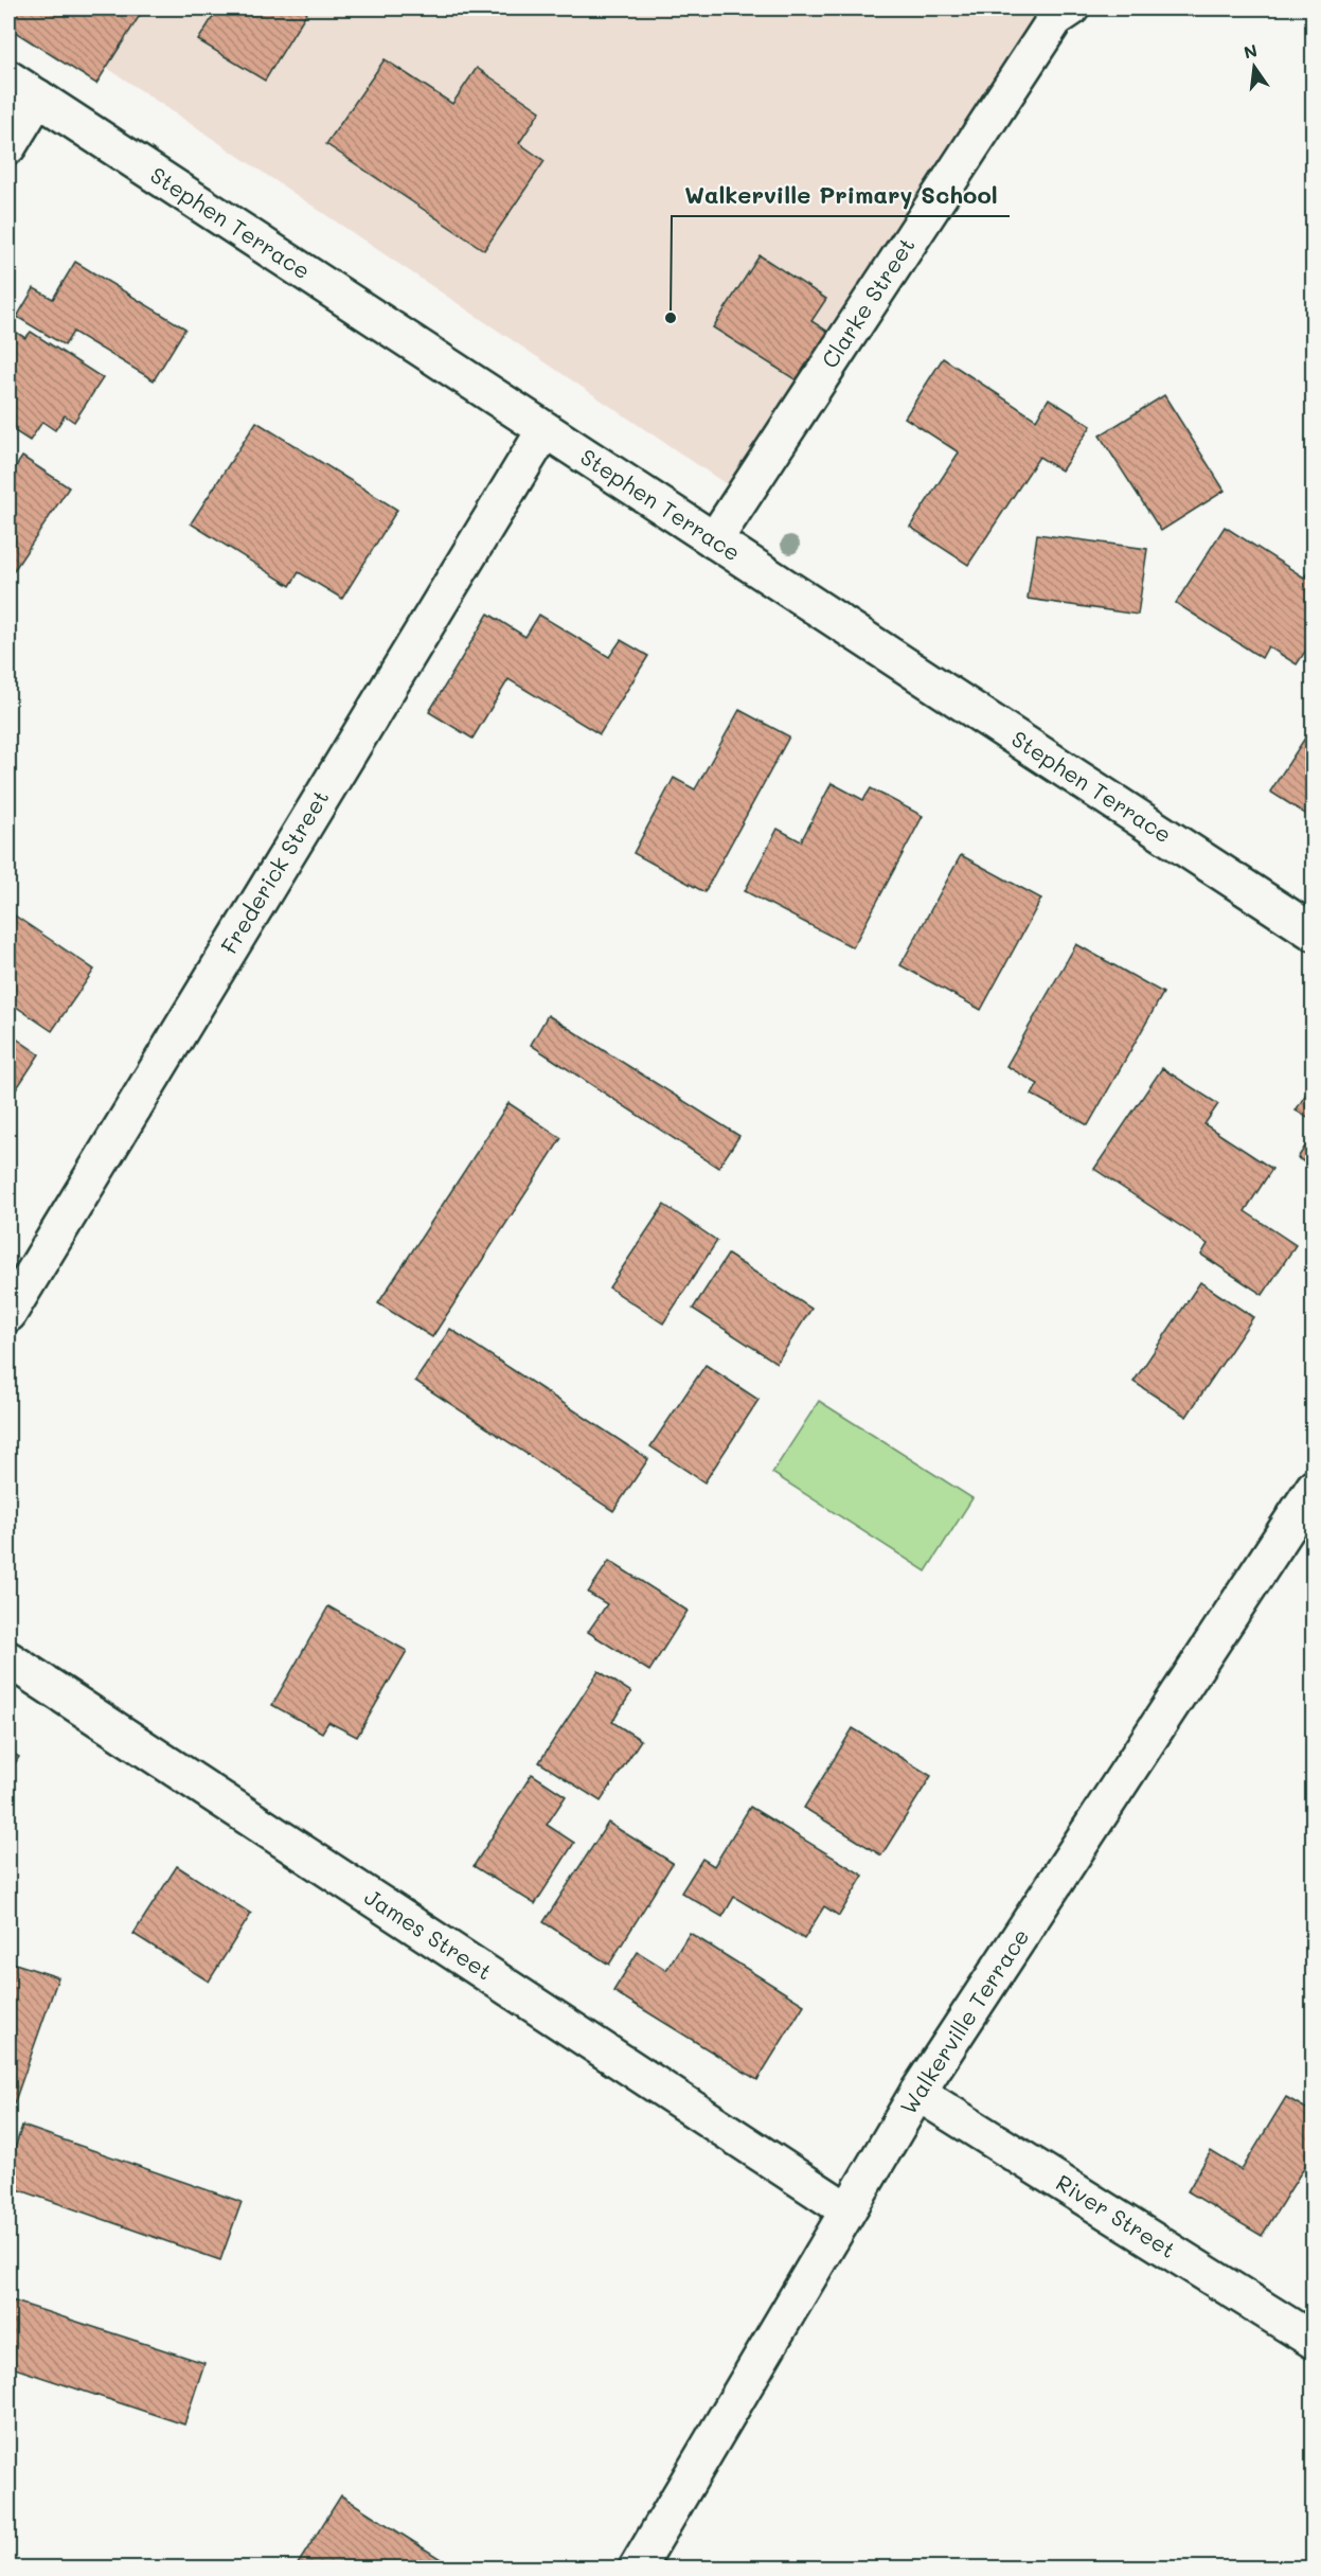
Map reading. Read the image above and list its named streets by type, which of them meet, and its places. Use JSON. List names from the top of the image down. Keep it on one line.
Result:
{"streets":{"street":["Stephen Terrace","Clarke Street","Frederick Street","James Street","Walkerville Terrace","River Street"]},"crossings":[["Stephen Terrace","Clarke Street"],["Stephen Terrace","Frederick Street"],["James Street","Walkerville Terrace"],["Walkerville Terrace","River Street"]],"places":["Walkerville Primary School"],"north":"top"}
